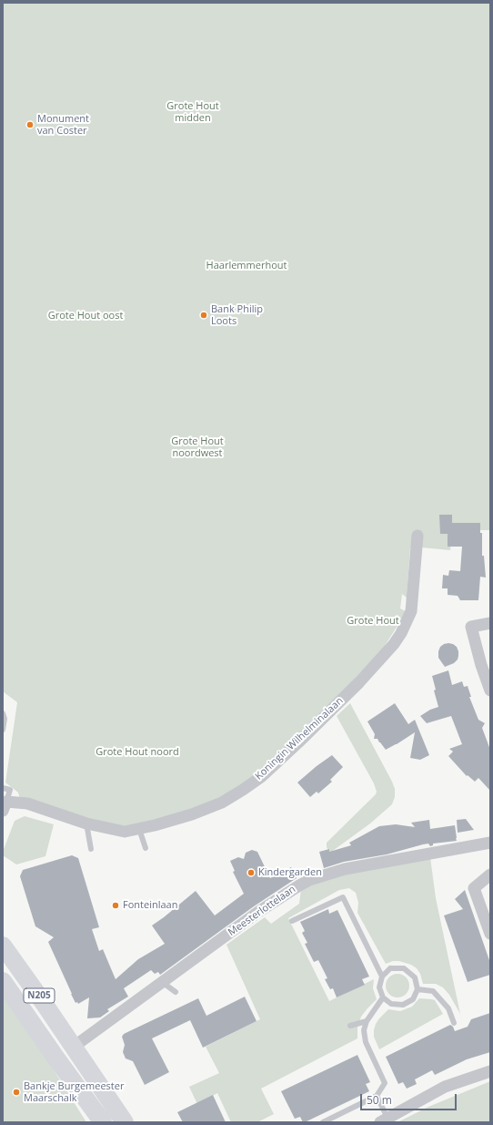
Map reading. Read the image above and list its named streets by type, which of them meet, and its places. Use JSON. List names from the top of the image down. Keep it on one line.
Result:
{"streets":{"main road":["N205"],"street":["Koningin Wilhelminalaan","Meesterlottelaan"]},"crossings":[["Meesterlottelaan","N205"]],"parks":["Grote Hout midden","Haarlemmerhout","Grote Hout oost","Grote Hout noordwest","Grote Hout","Grote Hout noord"],"places":["Monument van Coster","Bank Philip Loots","Kindergarden","Fonteinlaan","Bankje Burgemeester Maarschalk"],"scale_bar":"50 m"}
